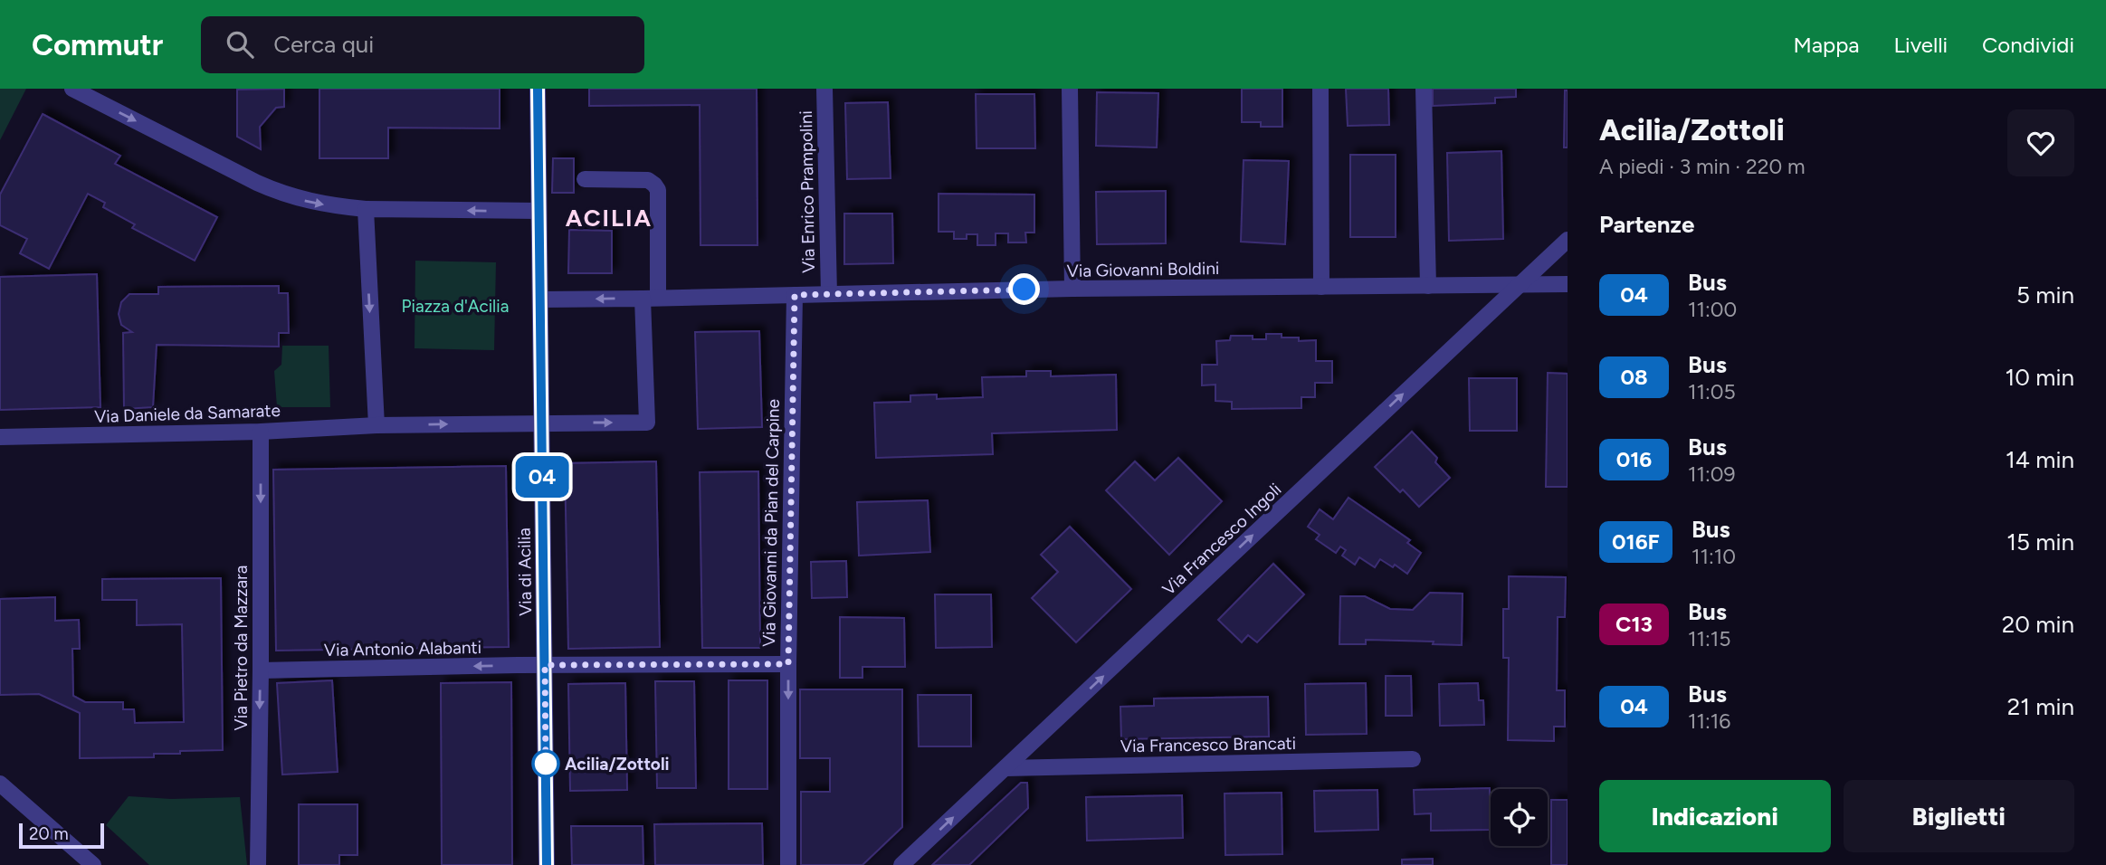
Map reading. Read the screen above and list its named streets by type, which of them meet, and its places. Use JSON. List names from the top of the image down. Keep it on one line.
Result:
{"streets":{"street":["Via Enrico Prampolini","Via Giovanni Boldini","Via Daniele da Samarate","Via Giovanni da Pian del Carpine","Via Francesco Ingoli","Via di Acilia","Via Pietro da Mazzara","Via Antonio Alabanti","Via Francesco Brancati"]},"crossings":[["Via Enrico Prampolini","Via Giovanni Boldini"],["Via Giovanni Boldini","Via Daniele da Samarate"],["Via Giovanni Boldini","Via Giovanni da Pian del Carpine"],["Via Giovanni Boldini","Via Francesco Ingoli"],["Via Giovanni Boldini","Via di Acilia"],["Via Daniele da Samarate","Via di Acilia"],["Via Daniele da Samarate","Via Pietro da Mazzara"],["Via Giovanni da Pian del Carpine","Via Antonio Alabanti"],["Via Francesco Ingoli","Via Francesco Brancati"],["Via di Acilia","Via Antonio Alabanti"],["Via Pietro da Mazzara","Via Antonio Alabanti"]],"one_way":["Via Giovanni da Pian del Carpine","Via Francesco Ingoli","Via Pietro da Mazzara","Via Antonio Alabanti"],"districts":["ACILIA"],"parks":["Piazza d'Acilia"],"places":["Acilia/Zottoli"],"lines":["bus line 04"],"scale_bar":"20 m","page":{"header":"Commutr","search":"Cerca qui","nav":["Mappa","Livelli","Condividi"],"on_map":"04","heading":[["Acilia/Zottoli","A piedi · 3 min · 220 m"],"Partenze"],"list":[{"mark":"04","name":"Bus","note":"11:00","value":"5 min"},{"mark":"08","name":"Bus","note":"11:05","value":"10 min"},{"mark":"016","name":"Bus","note":"11:09","value":"14 min"},{"mark":"016F","name":"Bus","note":"11:10","value":"15 min"},{"mark":"C13","name":"Bus","note":"11:15","value":"20 min"},{"mark":"04","name":"Bus","note":"11:16","value":"21 min"}],"buttons":["Indicazioni","Biglietti"],"scale":"20 m"}}
